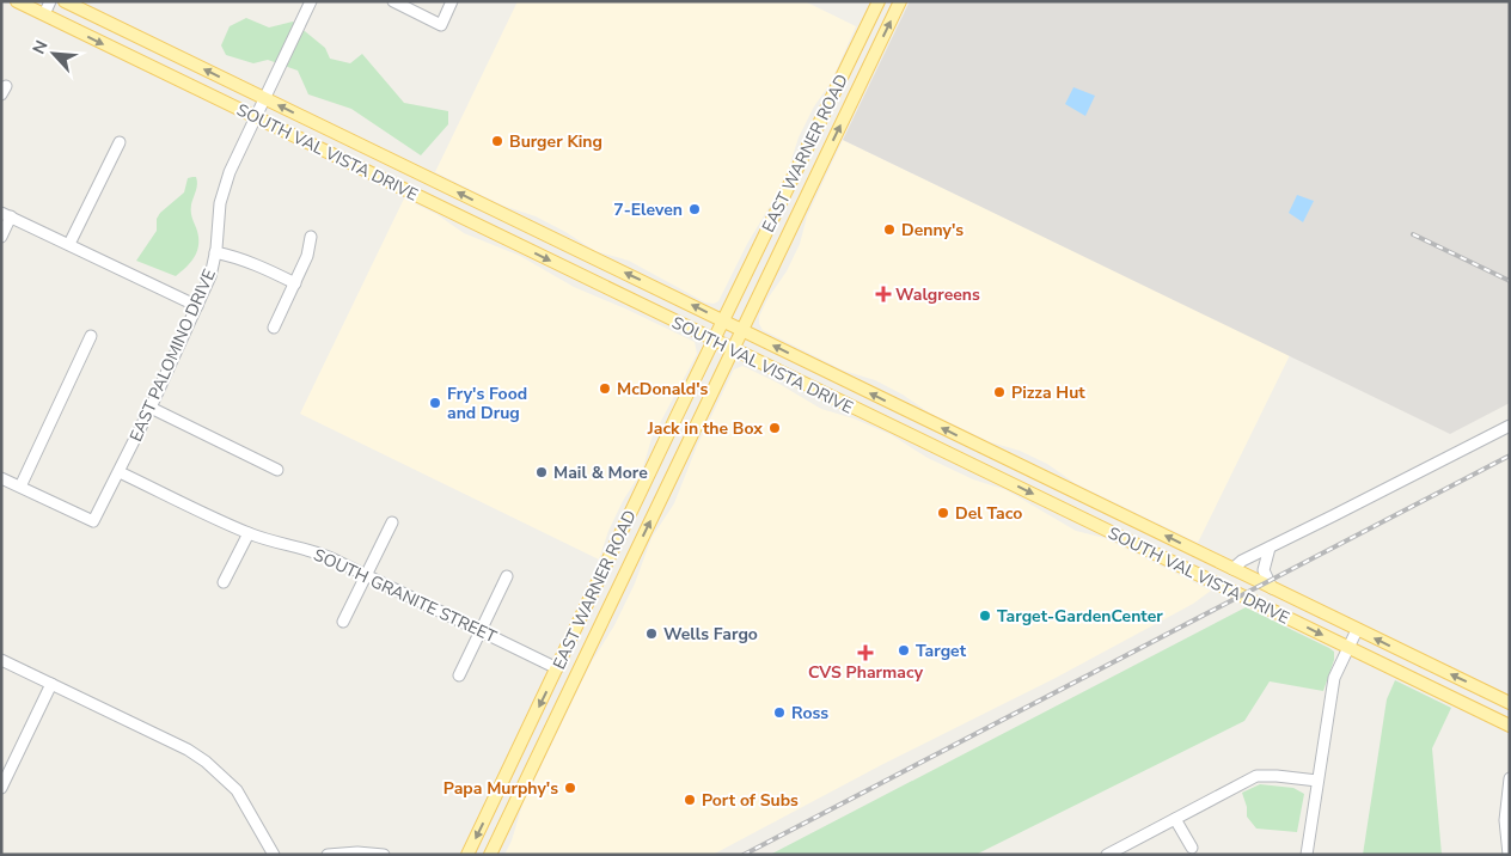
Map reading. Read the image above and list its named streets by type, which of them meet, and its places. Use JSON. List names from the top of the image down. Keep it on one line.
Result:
{"streets":{"main road":["SOUTH VAL VISTA DRIVE","EAST WARNER ROAD"],"street":["EAST PALOMINO DRIVE","SOUTH GRANITE STREET"]},"crossings":[["SOUTH VAL VISTA DRIVE","EAST WARNER ROAD"],["SOUTH VAL VISTA DRIVE","EAST PALOMINO DRIVE"],["EAST WARNER ROAD","SOUTH GRANITE STREET"],["EAST PALOMINO DRIVE","SOUTH GRANITE STREET"]],"places":{"other":["Burger King","7-Eleven","Denny's","McDonald's","Pizza Hut","Fry's Food and Drug","Jack in the Box","Mail & More","Del Taco","Target-GardenCenter","Wells Fargo","Target","Ross","Papa Murphy's","Port of Subs"],"health":["Walgreens","CVS Pharmacy"]},"north":"top left"}
